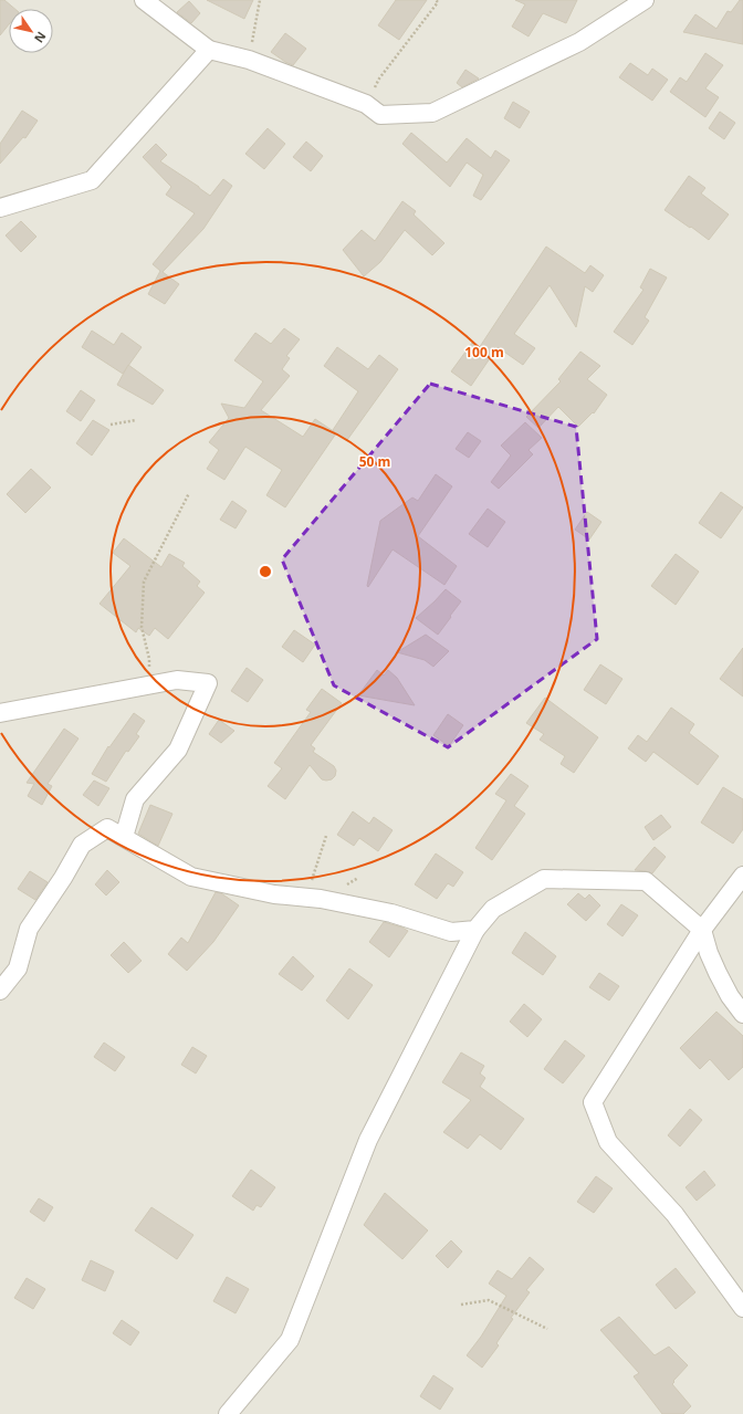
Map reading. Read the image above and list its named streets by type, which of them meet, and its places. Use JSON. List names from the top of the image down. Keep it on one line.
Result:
{"north":"bottom right","rings":["100 m","50 m"]}
